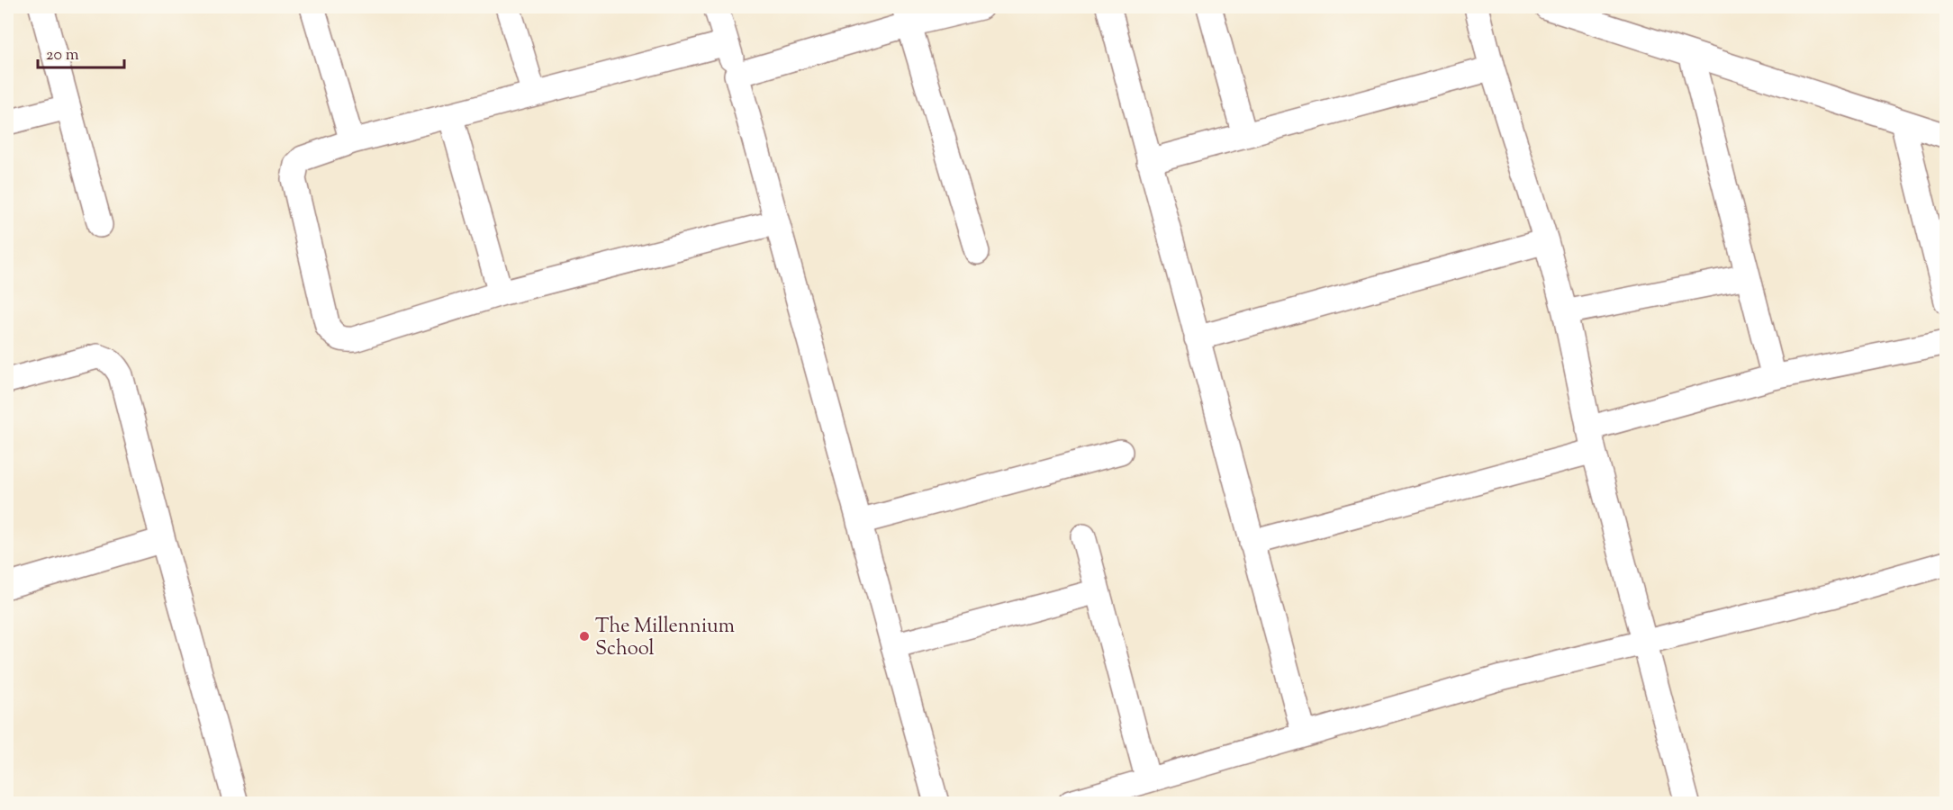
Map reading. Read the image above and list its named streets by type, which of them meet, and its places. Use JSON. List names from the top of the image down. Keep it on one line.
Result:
{"places":["The Millennium School"],"scale_bar":"20 m"}
